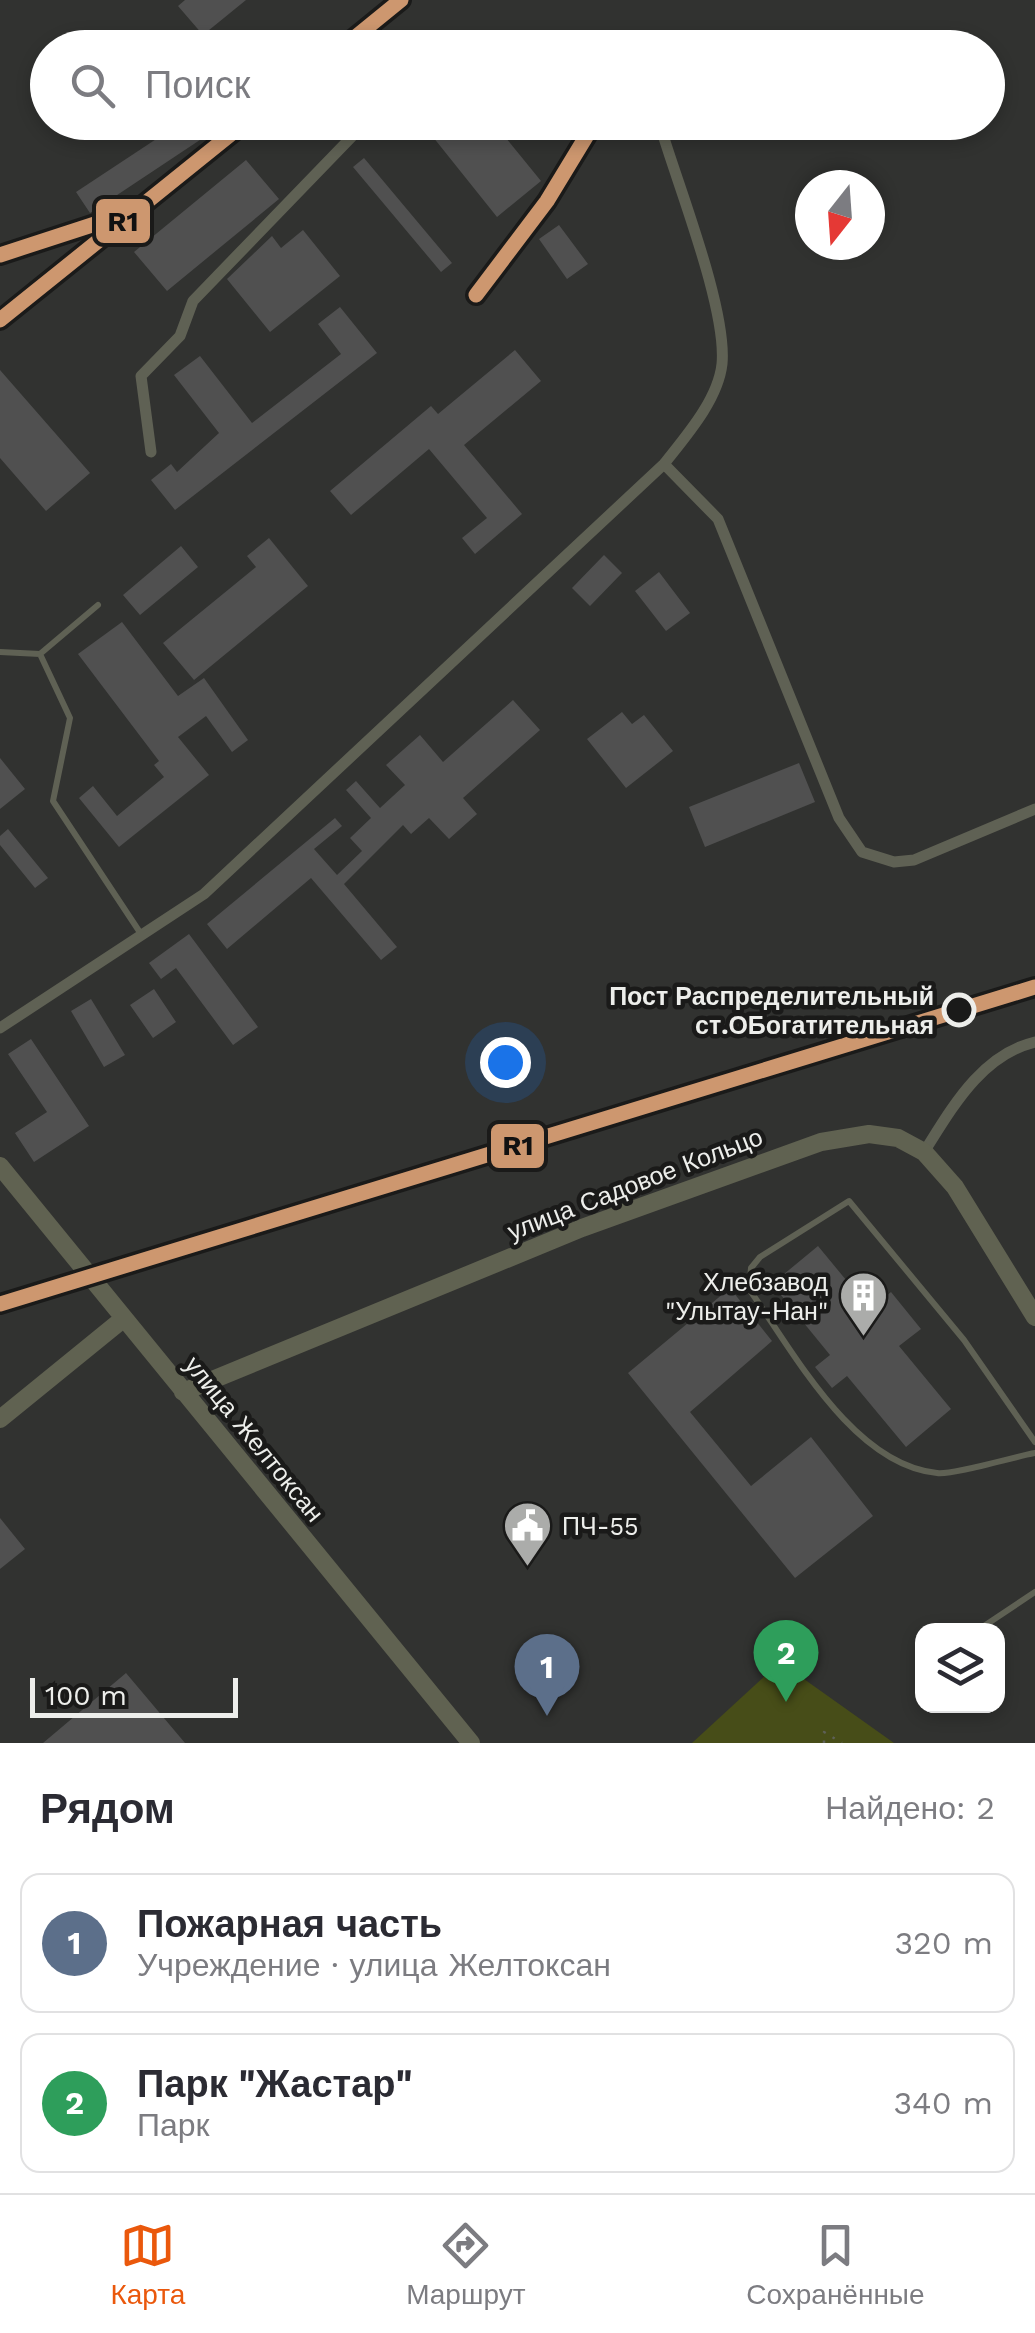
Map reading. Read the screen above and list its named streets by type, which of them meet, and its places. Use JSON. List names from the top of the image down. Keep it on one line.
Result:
{"streets":{"street":["улица Садовое Кольцо","улица Желтоксан"]},"crossings":[["улица Садовое Кольцо","улица Желтоксан"]],"places":{"other":["Пост Распределительный ст.ОБогатительная"],"building":["Хлебзавод \"Улытау-Нан\""],"public building":["ПЧ-55"]},"lines":["transit line R1"],"scale_bar":"100 m","north":"bottom","page":{"search":"Поиск","pins":["2","1"],"scale":"100 m","heading":["Рядом","Найдено: 2"],"list":[{"mark":"1","name":"Пожарная часть","note":"Учреждение · улица Желтоксан","value":"320 m"},{"mark":"2","name":"Парк \"Жастар\"","note":"Парк","value":"340 m"}],"nav":["Карта","Маршрут","Сохранённые"]}}
